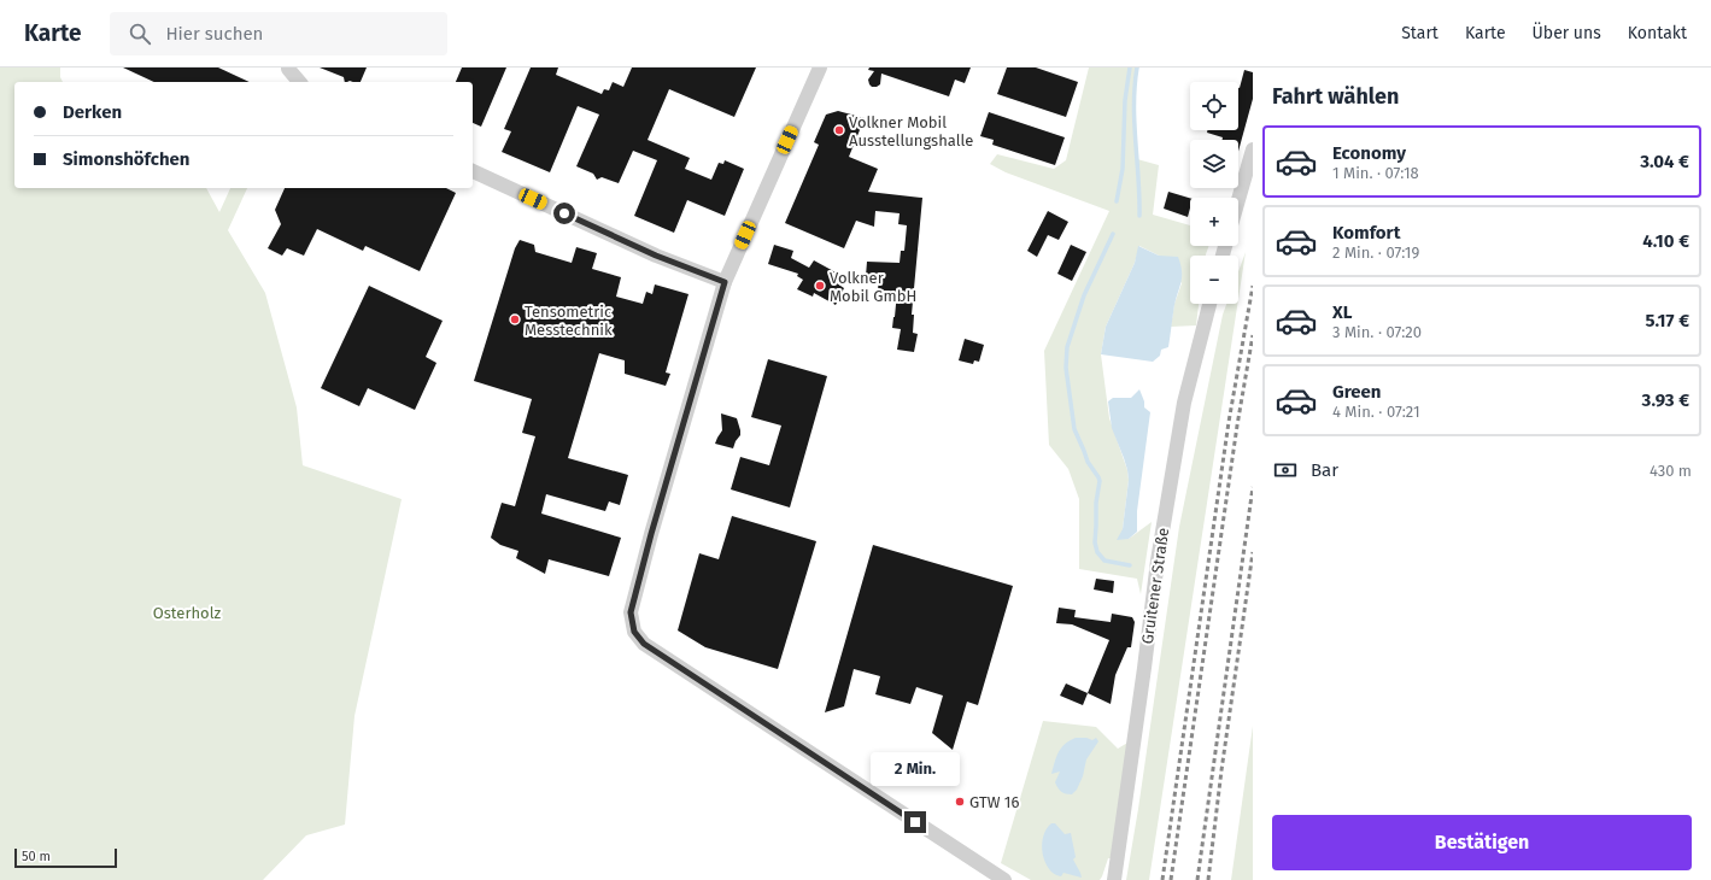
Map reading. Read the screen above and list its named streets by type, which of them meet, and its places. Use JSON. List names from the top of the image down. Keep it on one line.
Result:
{"streets":{"street":["Gruitener Straße"]},"parks":["Osterholz"],"places":["Volkner Mobil Ausstellungshalle","Volkner Mobil GmbH","Tensometric Messtechnik","GTW 16"],"scale_bar":"50 m","page":{"header":"Karte","search":"Hier suchen","nav":["Start","Karte","Über uns","Kontakt"],"heading":"Fahrt wählen","map_buttons":["+","−"],"banner":["Derken","Simonshöfchen"],"list":[{"name":"Economy","note":"1 Min. · 07:18","value":"3.04 €"},{"name":"Komfort","note":"2 Min. · 07:19","value":"4.10 €"},{"name":"XL","note":"3 Min. · 07:20","value":"5.17 €"},{"name":"Green","note":"4 Min. · 07:21","value":"3.93 €"}],"pay":["Bar","430 m"],"bubble":"2 Min.","buttons":"Bestätigen","scale":"50 m"}}
